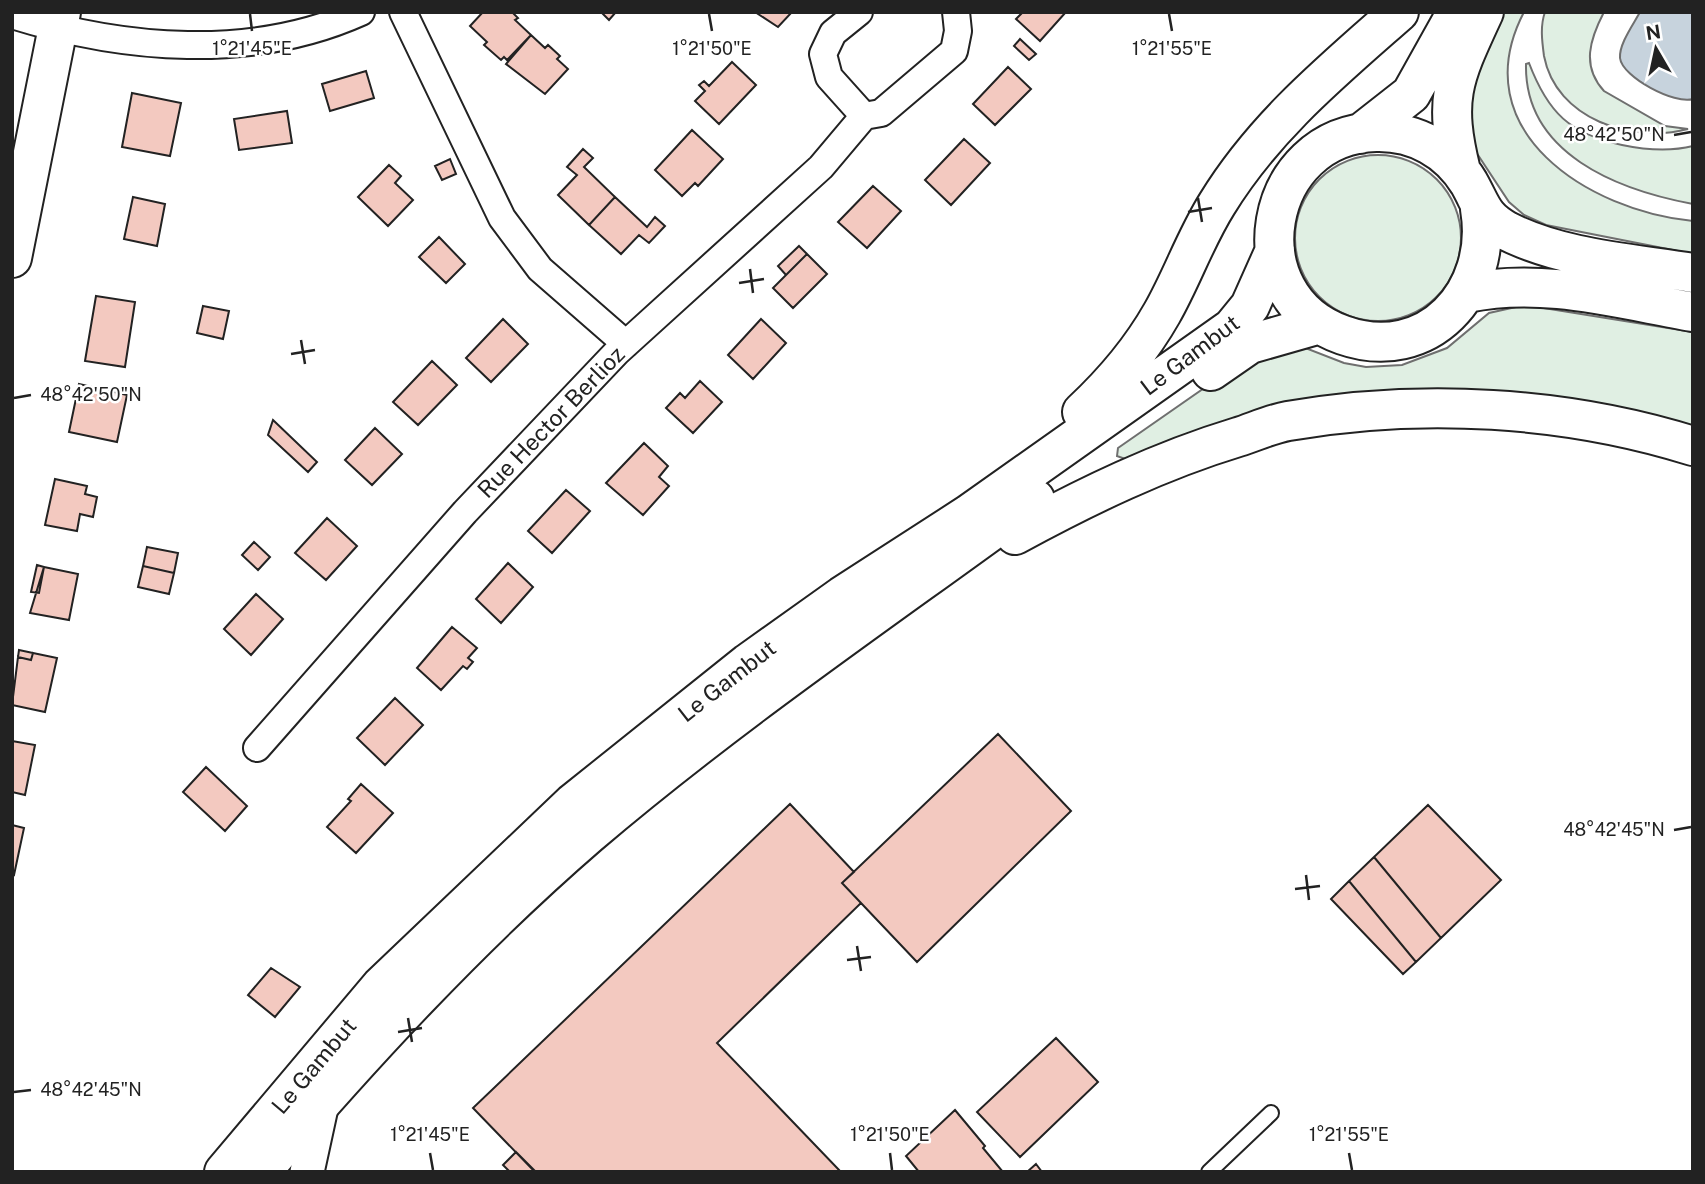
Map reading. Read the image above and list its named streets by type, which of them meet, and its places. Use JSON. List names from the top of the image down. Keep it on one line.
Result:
{"streets":{"main road":["Le Gambut"],"street":["Rue Hector Berlioz"]},"north":"top","coordinates":["1°21'45\"E","1°21'50\"E","1°21'55\"E","48°42'50\"N","48°42'45\"N"]}
